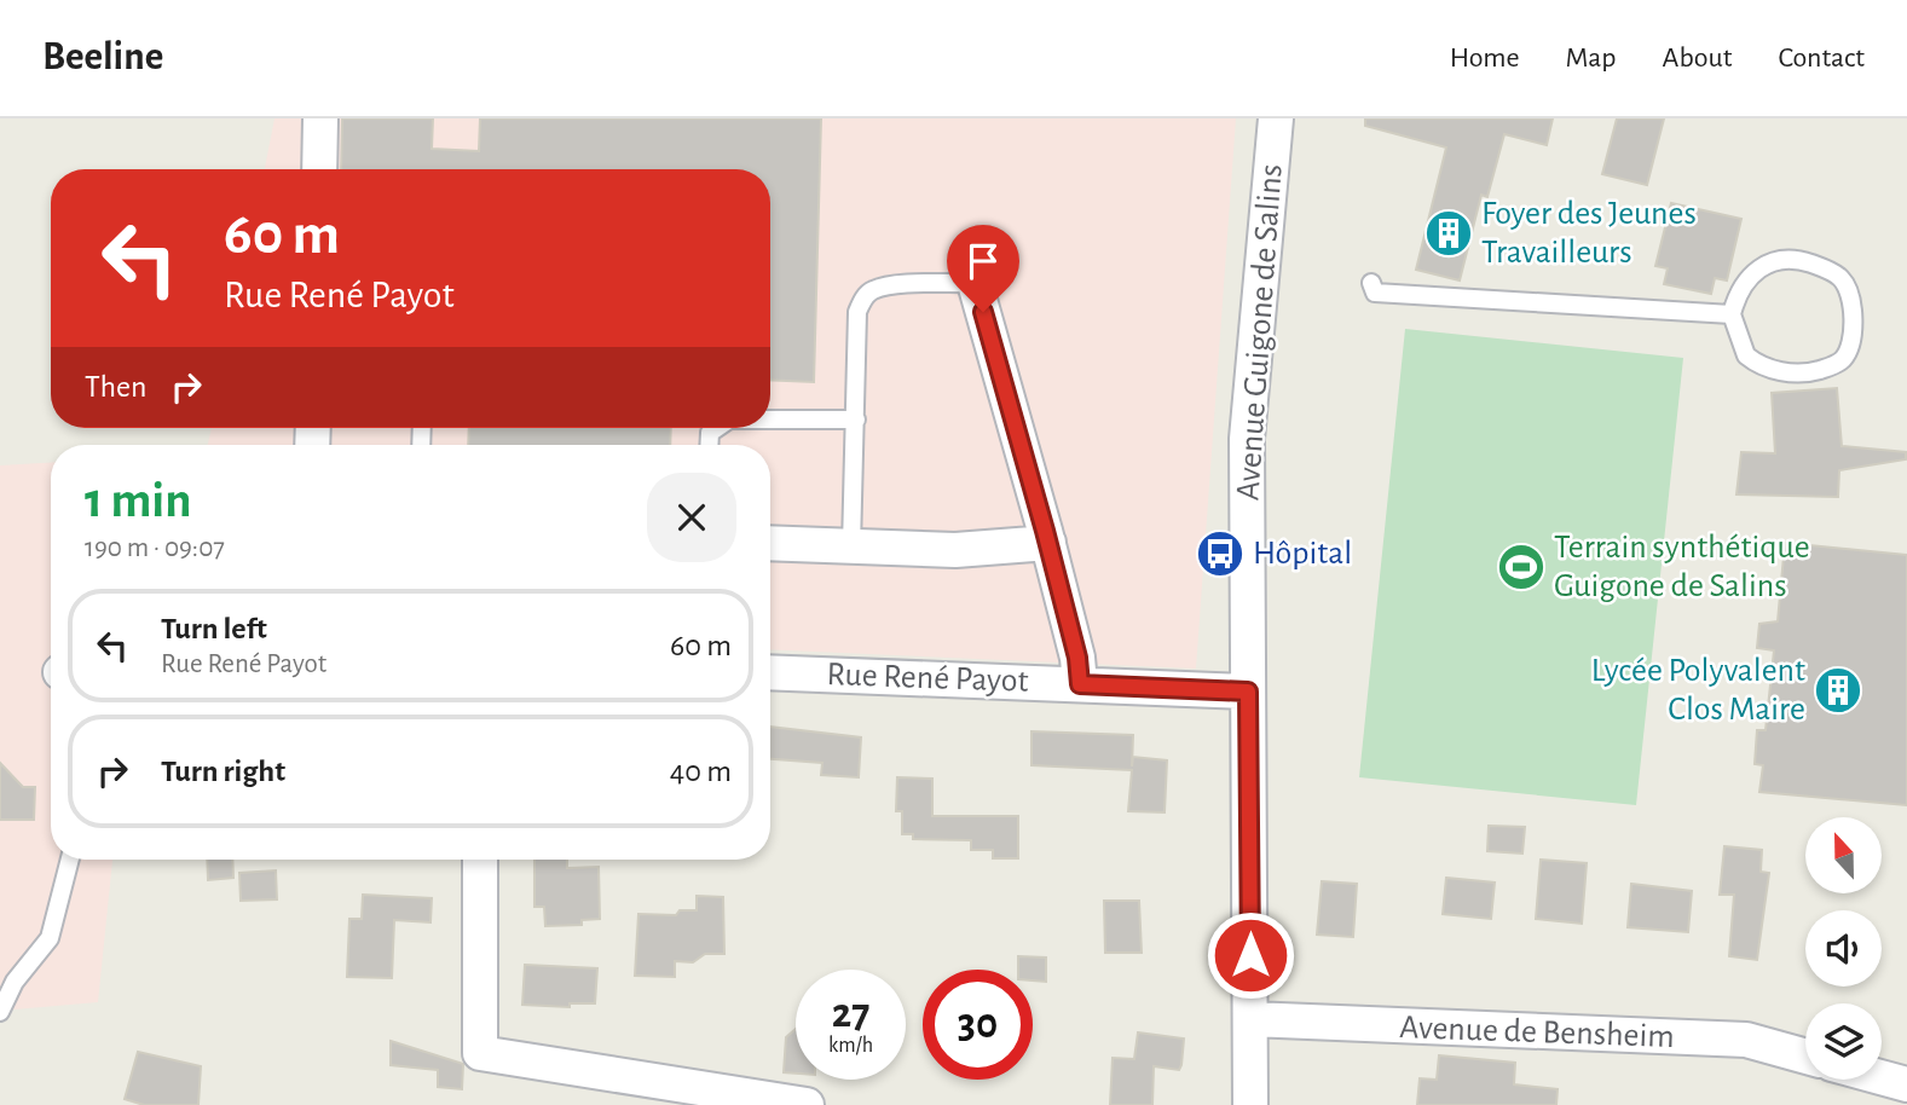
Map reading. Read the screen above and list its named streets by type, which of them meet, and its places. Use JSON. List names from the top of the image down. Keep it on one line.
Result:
{"streets":{"street":["Avenue Guigone de Salins","Rue René Payot","Avenue de Bensheim"]},"crossings":[["Avenue Guigone de Salins","Rue René Payot"],["Avenue Guigone de Salins","Avenue de Bensheim"]],"places":{"building":["Foyer des Jeunes Travailleurs","Lycée Polyvalent Clos Maire"],"bus stop":["Hôpital"],"sports":["Terrain synthétique Guigone de Salins"]},"north":"top","page":{"header":"Beeline","nav":["Home","Map","About","Contact"],"turn":["60 m","Rue René Payot"],"then":"Then","heading":["1 min","190 m · 09:07"],"list":[{"name":"Turn left","note":"Rue René Payot","value":"60 m"},{"name":"Turn right","value":"40 m"}],"speed":"27 km/h","limit":"30"}}
